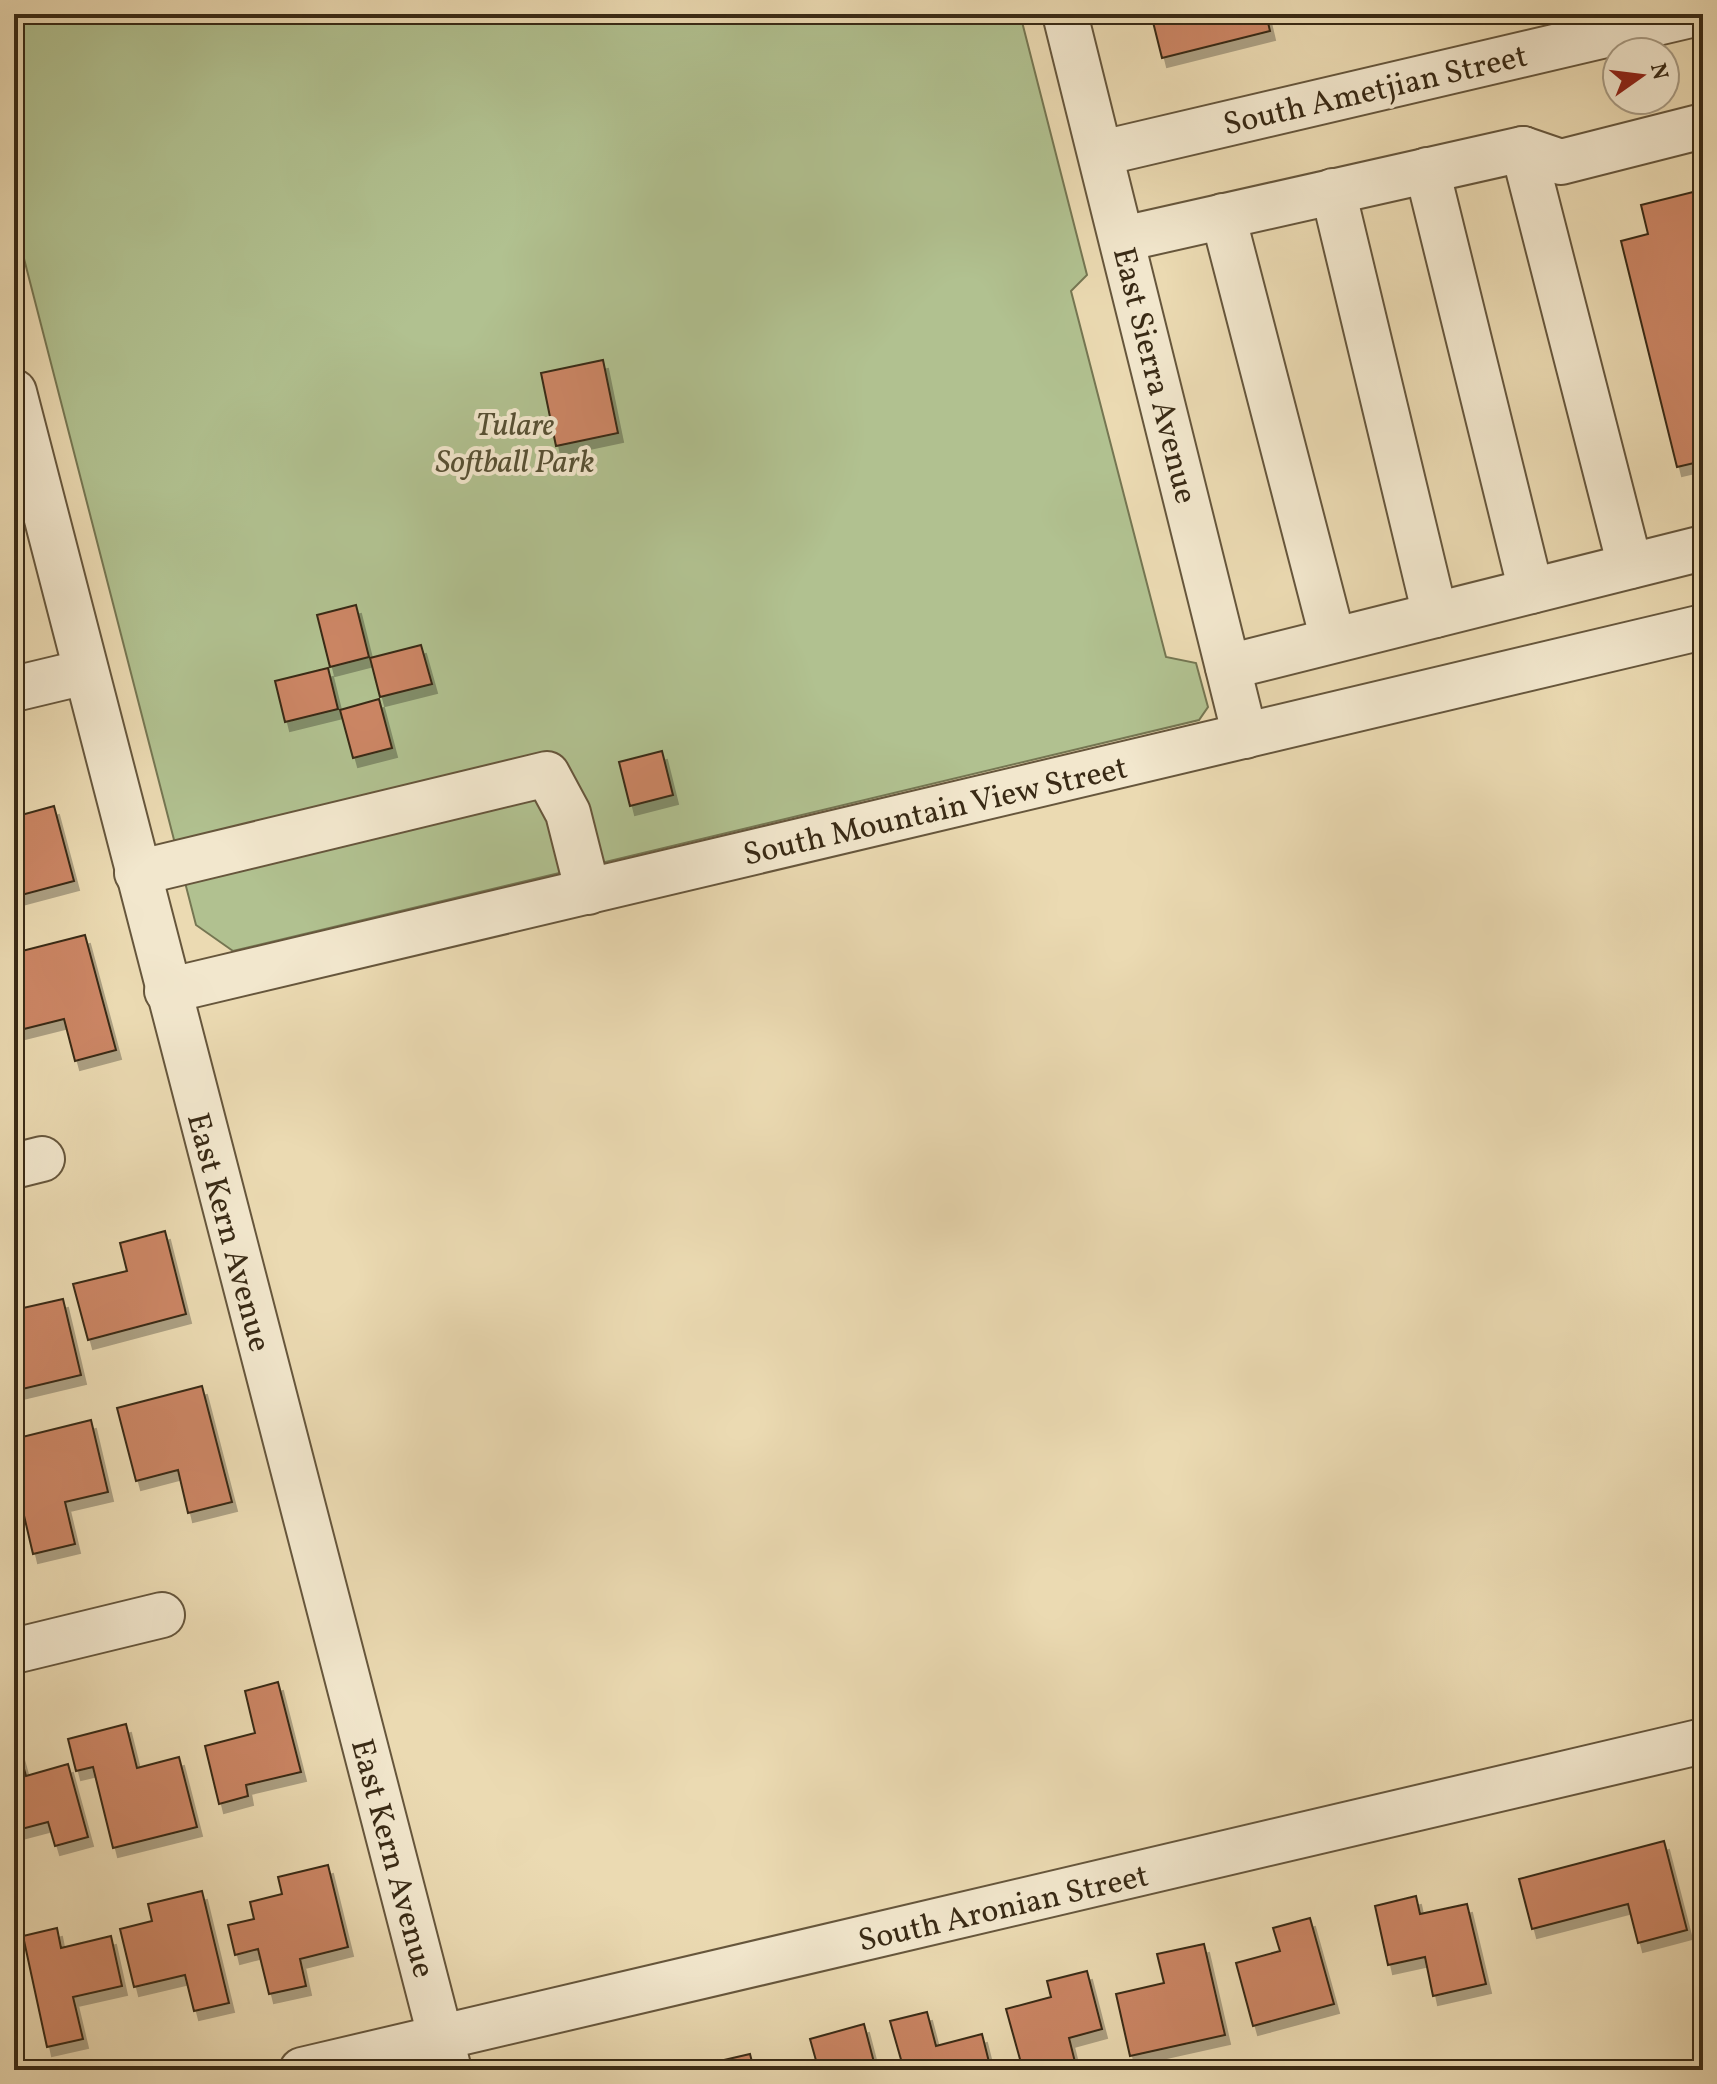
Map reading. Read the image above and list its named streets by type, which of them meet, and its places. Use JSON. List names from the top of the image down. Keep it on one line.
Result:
{"streets":{"street":["South Ametjian Street","East Sierra Avenue","South Mountain View Street","East Kern Avenue","South Aronian Street"]},"crossings":[["South Ametjian Street","East Sierra Avenue"],["East Sierra Avenue","South Mountain View Street"],["South Mountain View Street","East Kern Avenue"],["East Kern Avenue","South Aronian Street"]],"parks":["Tulare Softball Park"],"north":"right"}
